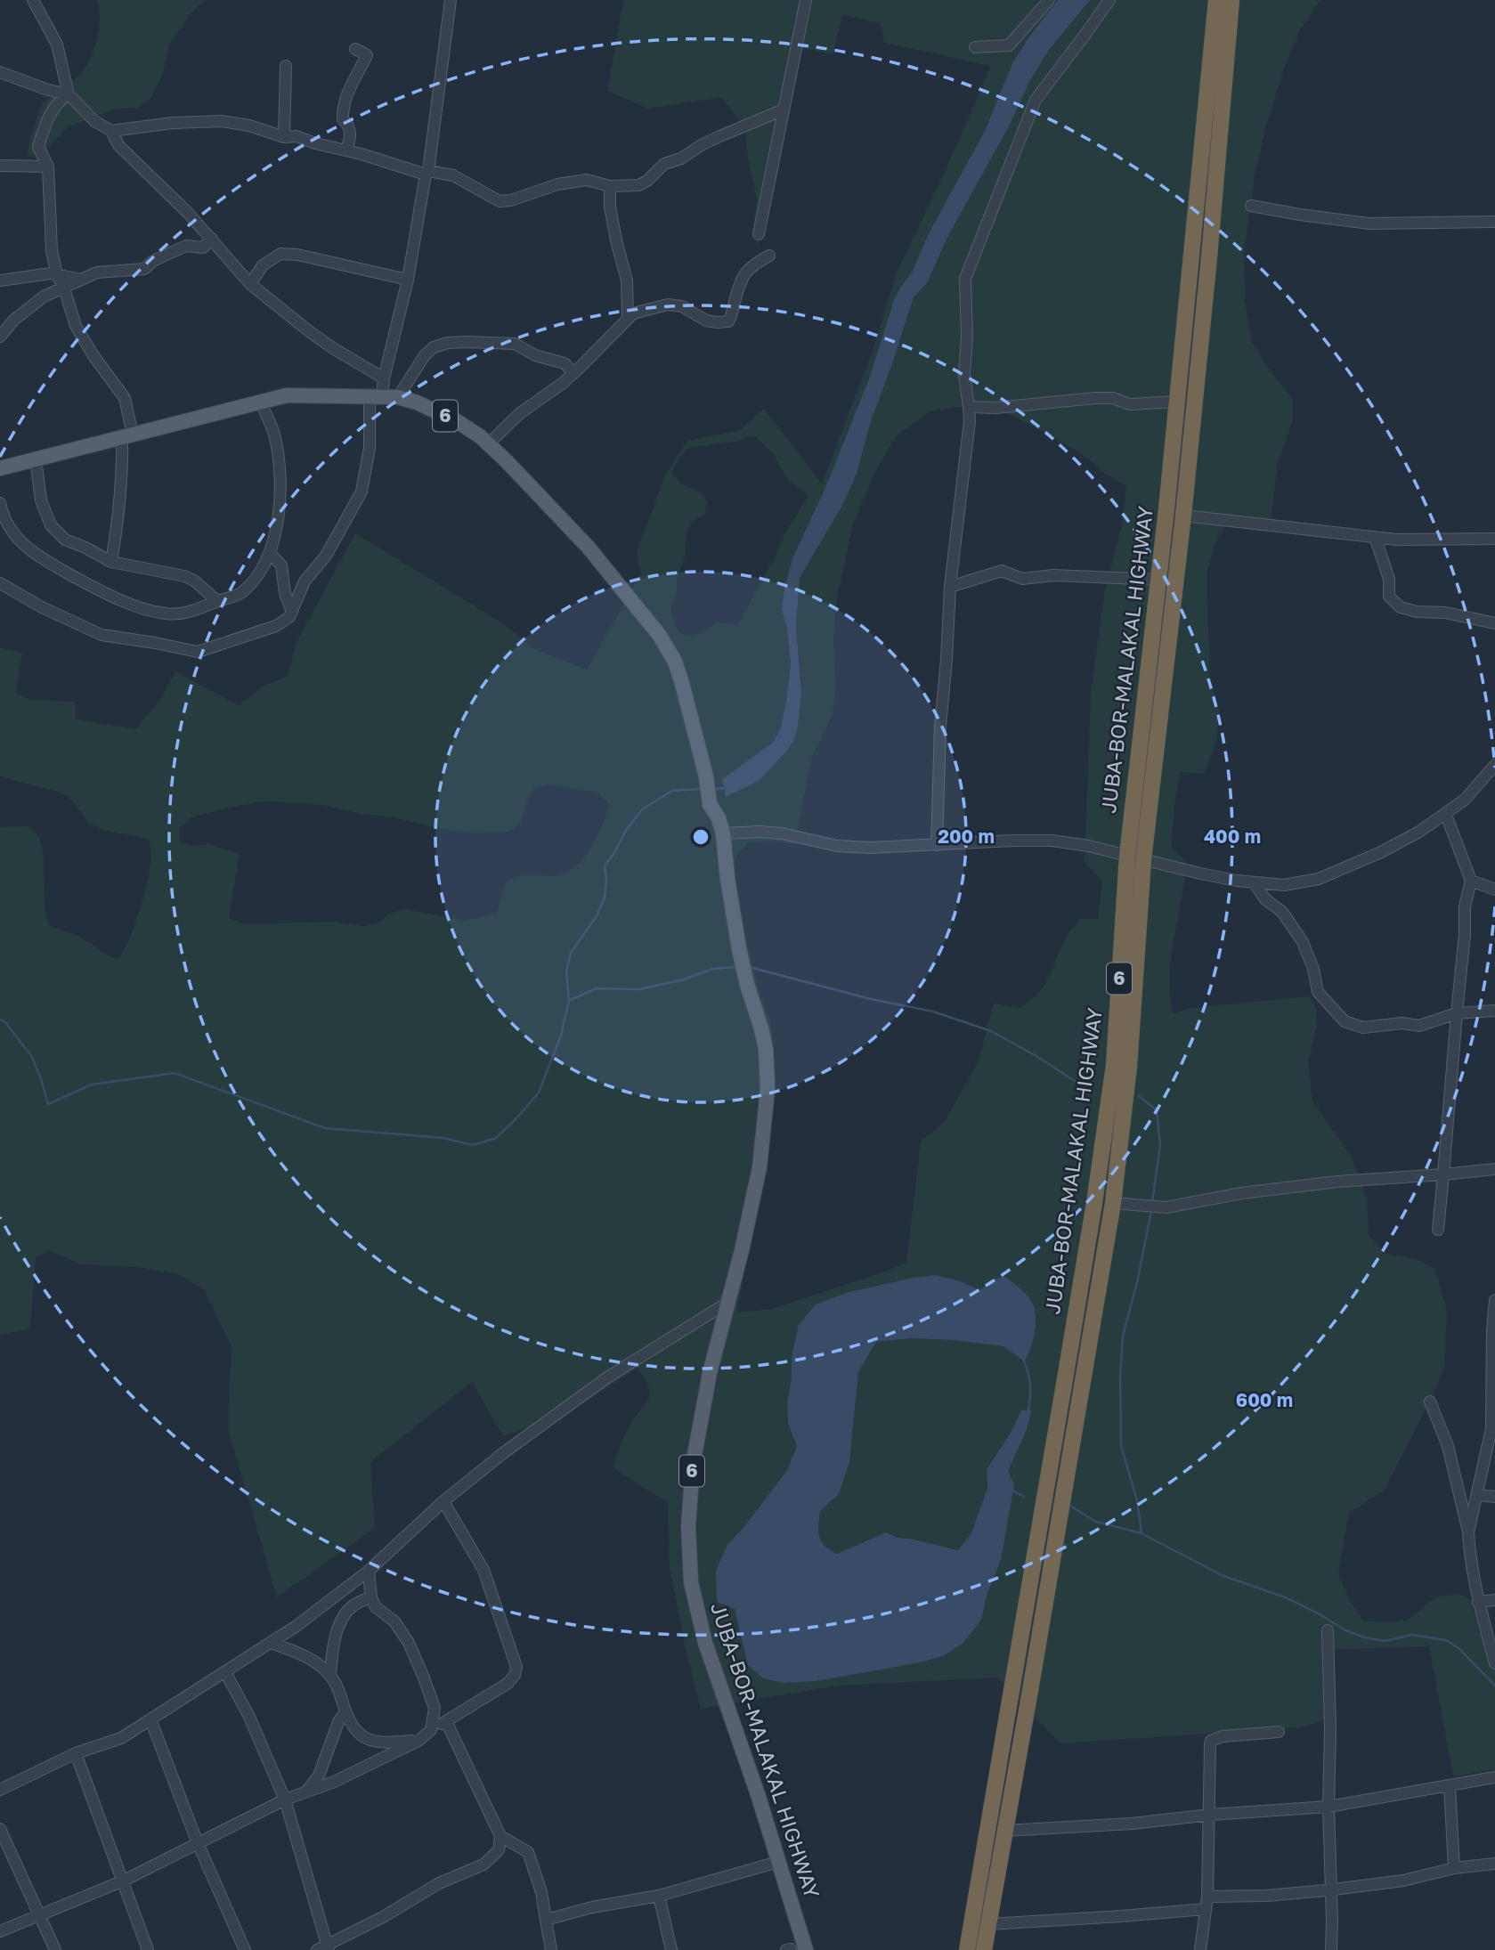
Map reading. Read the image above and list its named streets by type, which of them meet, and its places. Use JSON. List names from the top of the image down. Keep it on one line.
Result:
{"streets":{"highway":["6","JUBA-BOR-MALAKAL HIGHWAY"]},"rings":["200 m","400 m","600 m"]}
